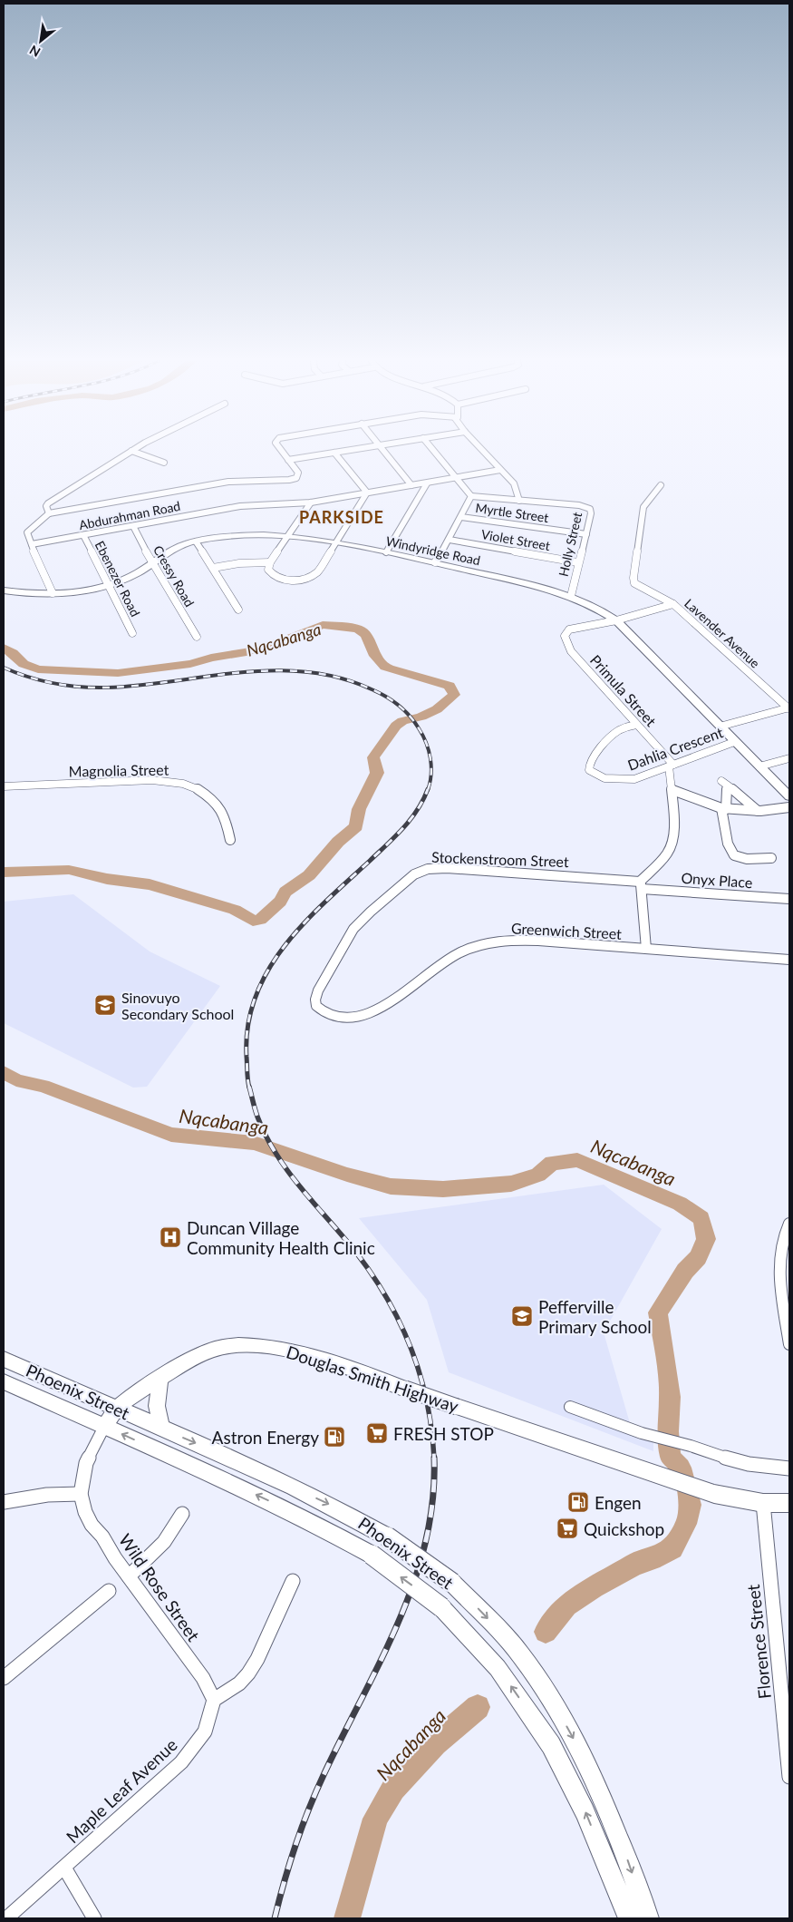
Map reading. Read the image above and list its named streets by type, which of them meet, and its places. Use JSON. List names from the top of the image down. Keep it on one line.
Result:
{"streets":{"street":["Myrtle Street","Abdurahman Road","Violet Street","Holly Street","Windyridge Road","Cressy Road","Ebenezer Road","Lavender Avenue","Primula Street","Dahlia Crescent","Magnolia Street","Stockenstroom Street","Onyx Place","Greenwich Street","Douglas Smith Highway","Phoenix Street","Wild Rose Street","Florence Street","Maple Leaf Avenue"]},"crossings":[["Myrtle Street","Holly Street"],["Abdurahman Road","Cressy Road"],["Abdurahman Road","Ebenezer Road"],["Violet Street","Holly Street"],["Holly Street","Windyridge Road"],["Windyridge Road","Cressy Road"],["Windyridge Road","Ebenezer Road"],["Windyridge Road","Primula Street"],["Windyridge Road","Dahlia Crescent"],["Primula Street","Dahlia Crescent"],["Stockenstroom Street","Onyx Place"],["Stockenstroom Street","Greenwich Street"],["Douglas Smith Highway","Phoenix Street"],["Douglas Smith Highway","Wild Rose Street"],["Douglas Smith Highway","Florence Street"],["Phoenix Street","Wild Rose Street"],["Wild Rose Street","Maple Leaf Avenue"]],"districts":["PARKSIDE"],"water":["Nqcabanga"],"places":{"school or university":["Sinovuyo Secondary School","Pefferville Primary School"],"hospital":["Duncan Village Community Health Clinic"],"supermarket":["FRESH STOP","Quickshop"],"fuel station":["Astron Energy","Engen"]},"north":"bottom left"}
